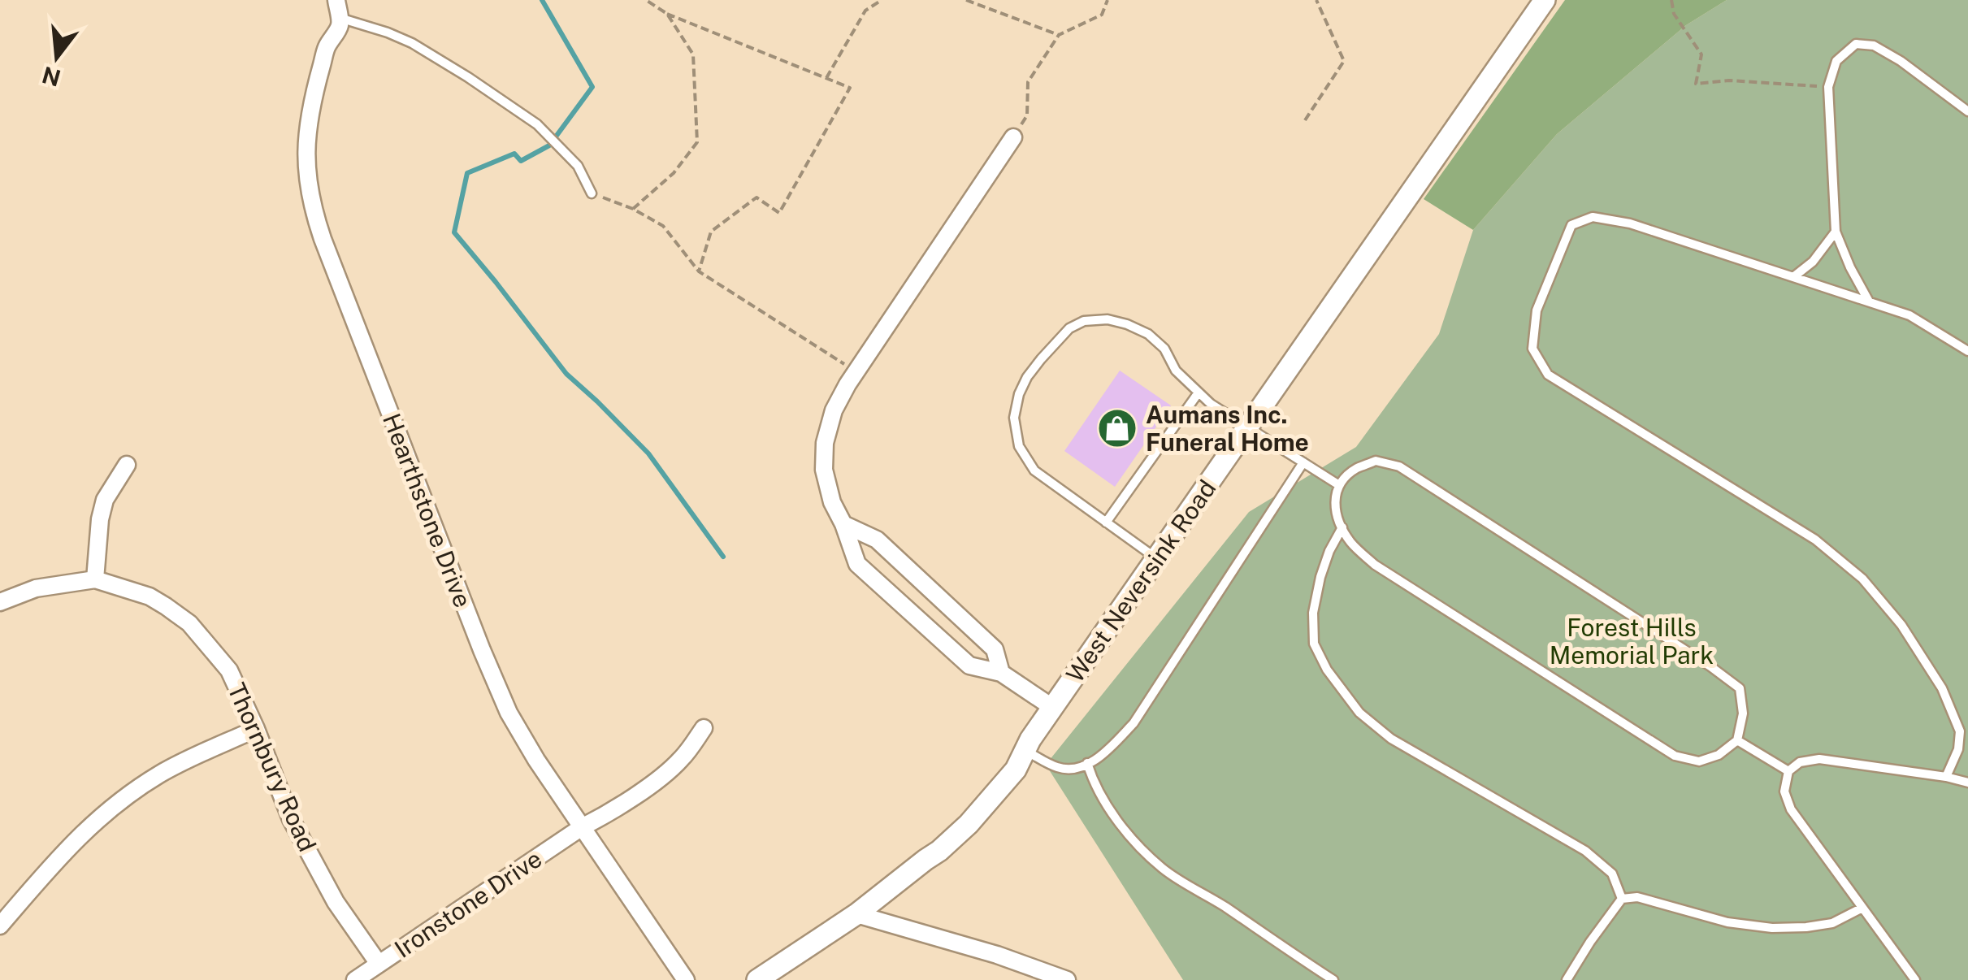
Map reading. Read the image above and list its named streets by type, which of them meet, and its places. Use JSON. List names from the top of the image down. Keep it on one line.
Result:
{"streets":{"street":["Hearthstone Drive","West Neversink Road","Thornbury Road","Ironstone Drive"]},"crossings":[["Hearthstone Drive","Ironstone Drive"],["Thornbury Road","Ironstone Drive"]],"parks":["Forest Hills Memorial Park"],"places":{"shop":["Aumans Inc. Funeral Home"]},"north":"bottom"}
